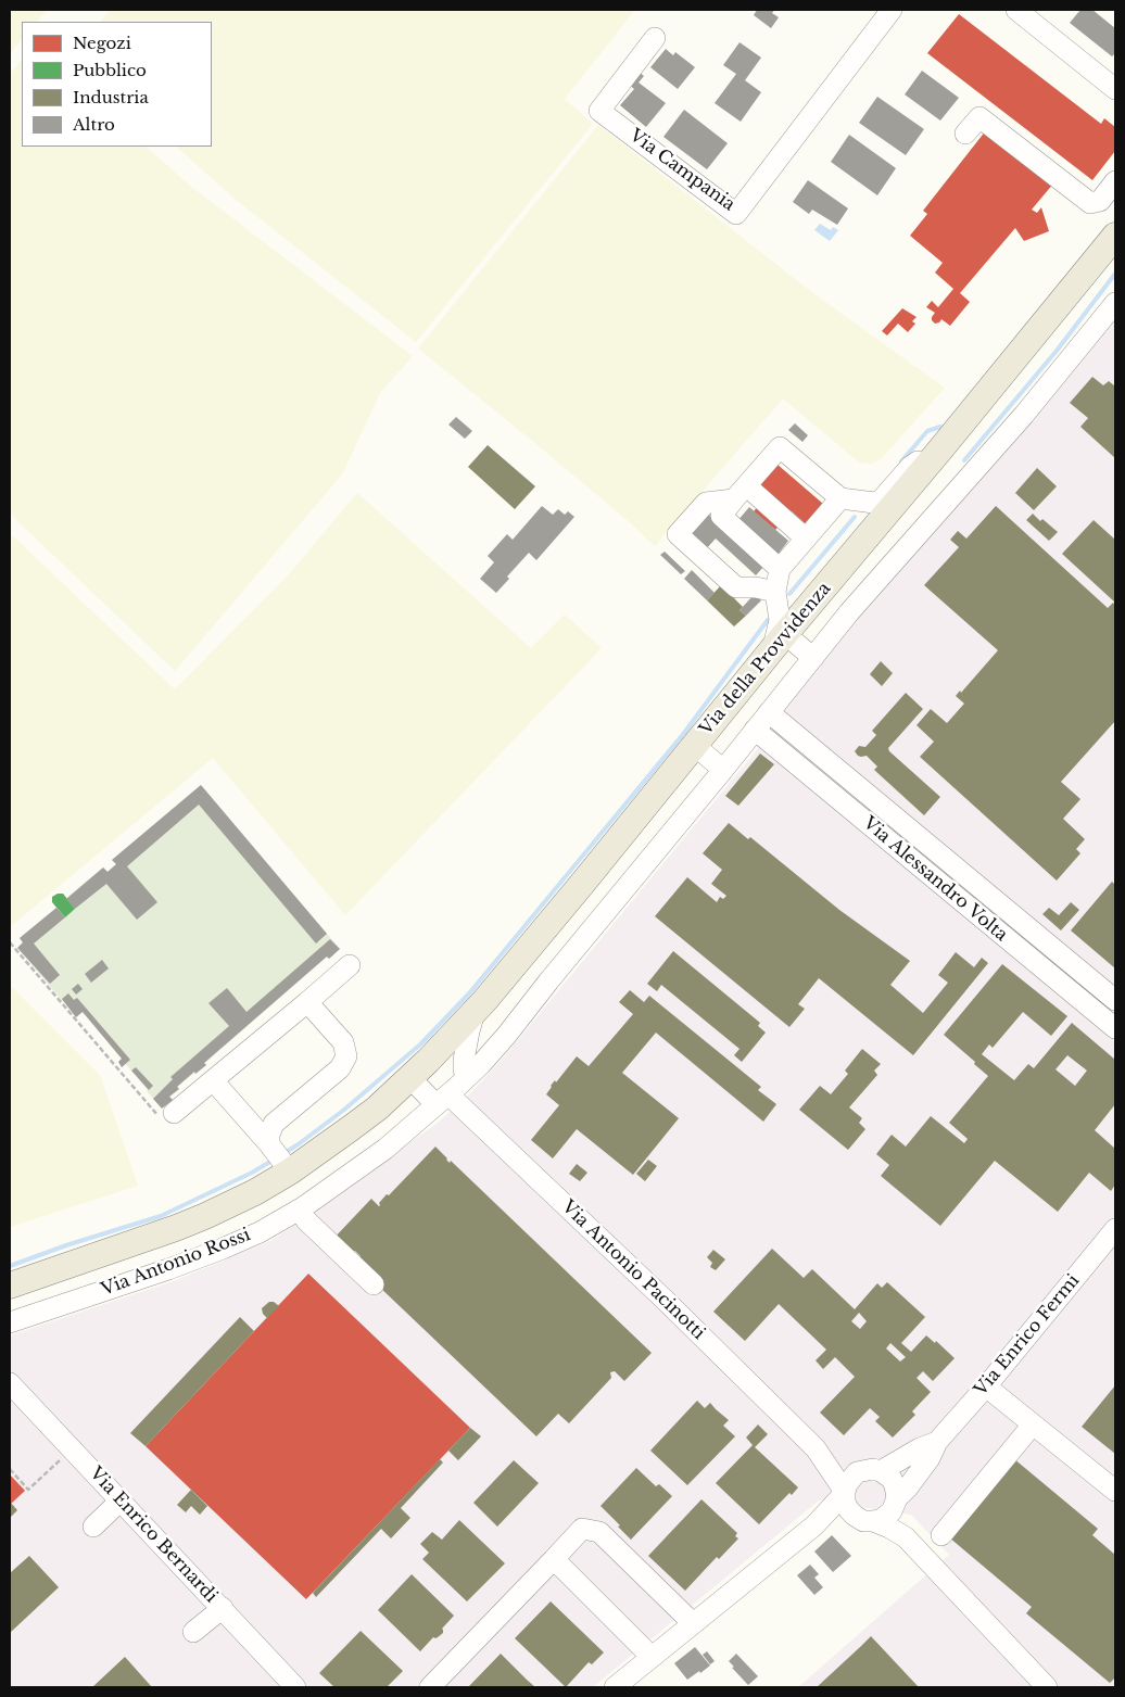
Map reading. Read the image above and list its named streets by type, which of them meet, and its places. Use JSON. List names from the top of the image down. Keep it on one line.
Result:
{"streets":{"main road":["Via della Provvidenza","Via Antonio Rossi"],"street":["Via Campania","Via Alessandro Volta","Via Antonio Pacinotti","Via Enrico Fermi","Via Enrico Bernardi"]},"crossings":[["Via della Provvidenza","Via Alessandro Volta"],["Via della Provvidenza","Via Antonio Rossi"],["Via della Provvidenza","Via Antonio Pacinotti"],["Via Antonio Rossi","Via Antonio Pacinotti"]],"legend":["Negozi","Pubblico","Industria","Altro"]}
